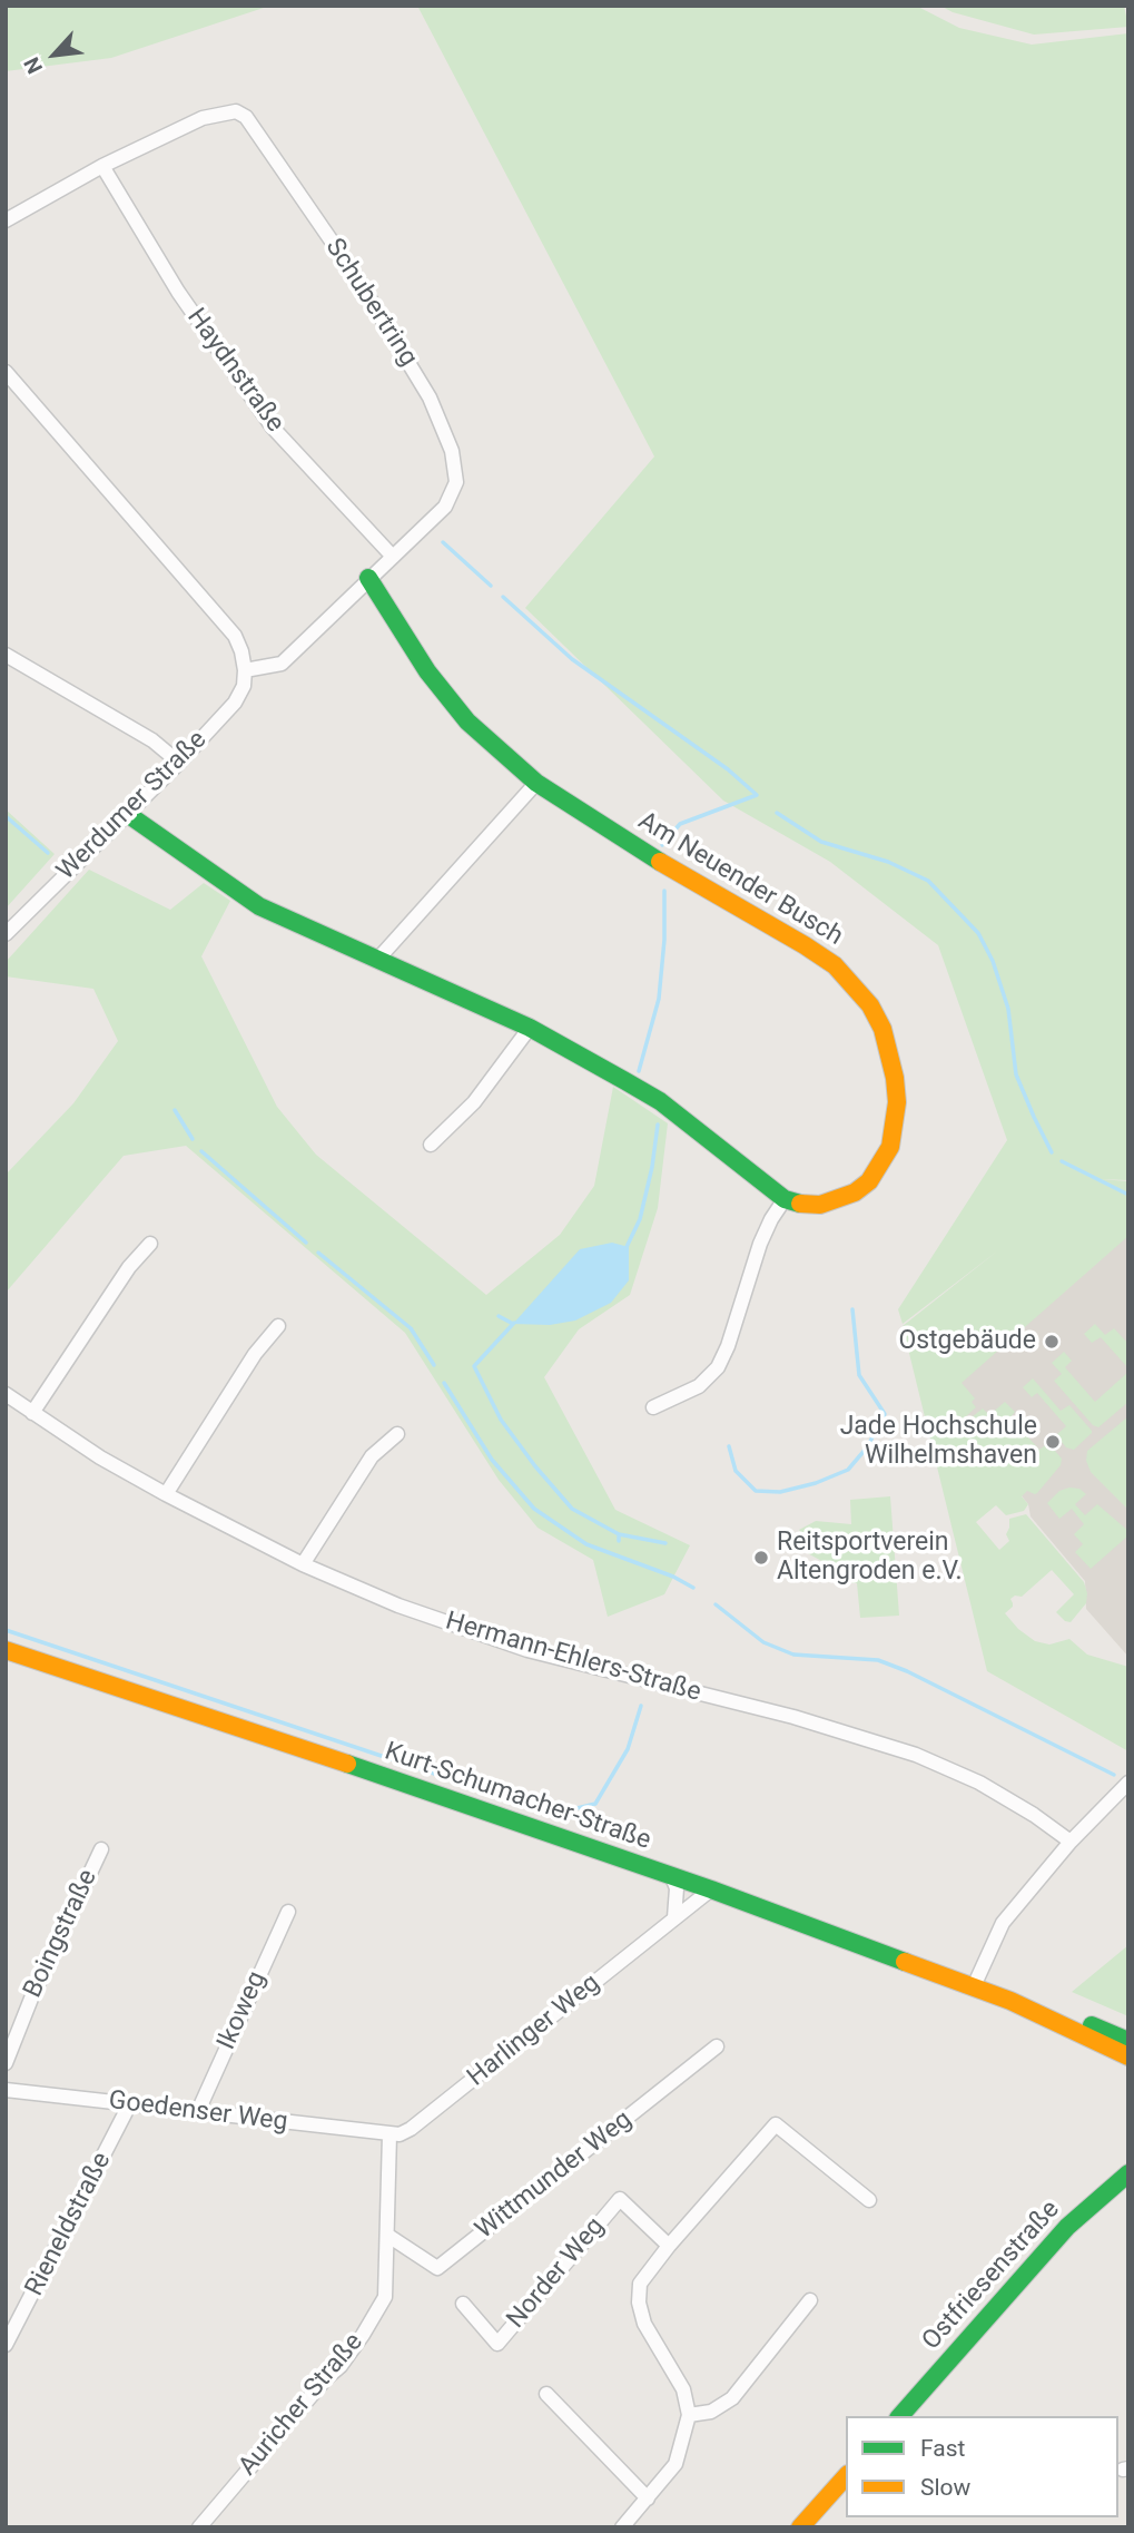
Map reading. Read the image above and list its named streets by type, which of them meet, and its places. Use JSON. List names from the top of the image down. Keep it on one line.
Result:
{"streets":{"street":["Schubertring","Haydnstraße","Werdumer Straße","Am Neuender Busch","Hermann-Ehlers-Straße","Kurt-Schumacher-Straße","Boingstraße","Ikoweg","Harlinger Weg","Goedenser Weg","Wittmunder Weg","Rieneldstraße","Norder Weg","Ostfriesenstraße","Auricher Straße"]},"crossings":[["Schubertring","Haydnstraße"],["Schubertring","Werdumer Straße"],["Schubertring","Am Neuender Busch"],["Kurt-Schumacher-Straße","Harlinger Weg"],["Ikoweg","Goedenser Weg"],["Harlinger Weg","Goedenser Weg"],["Harlinger Weg","Auricher Straße"],["Goedenser Weg","Rieneldstraße"],["Goedenser Weg","Auricher Straße"],["Wittmunder Weg","Auricher Straße"]],"places":["Ostgebäude","Jade Hochschule Wilhelmshaven","Reitsportverein Altengroden e.V."],"legend":["Fast","Slow"],"north":"bottom left"}
